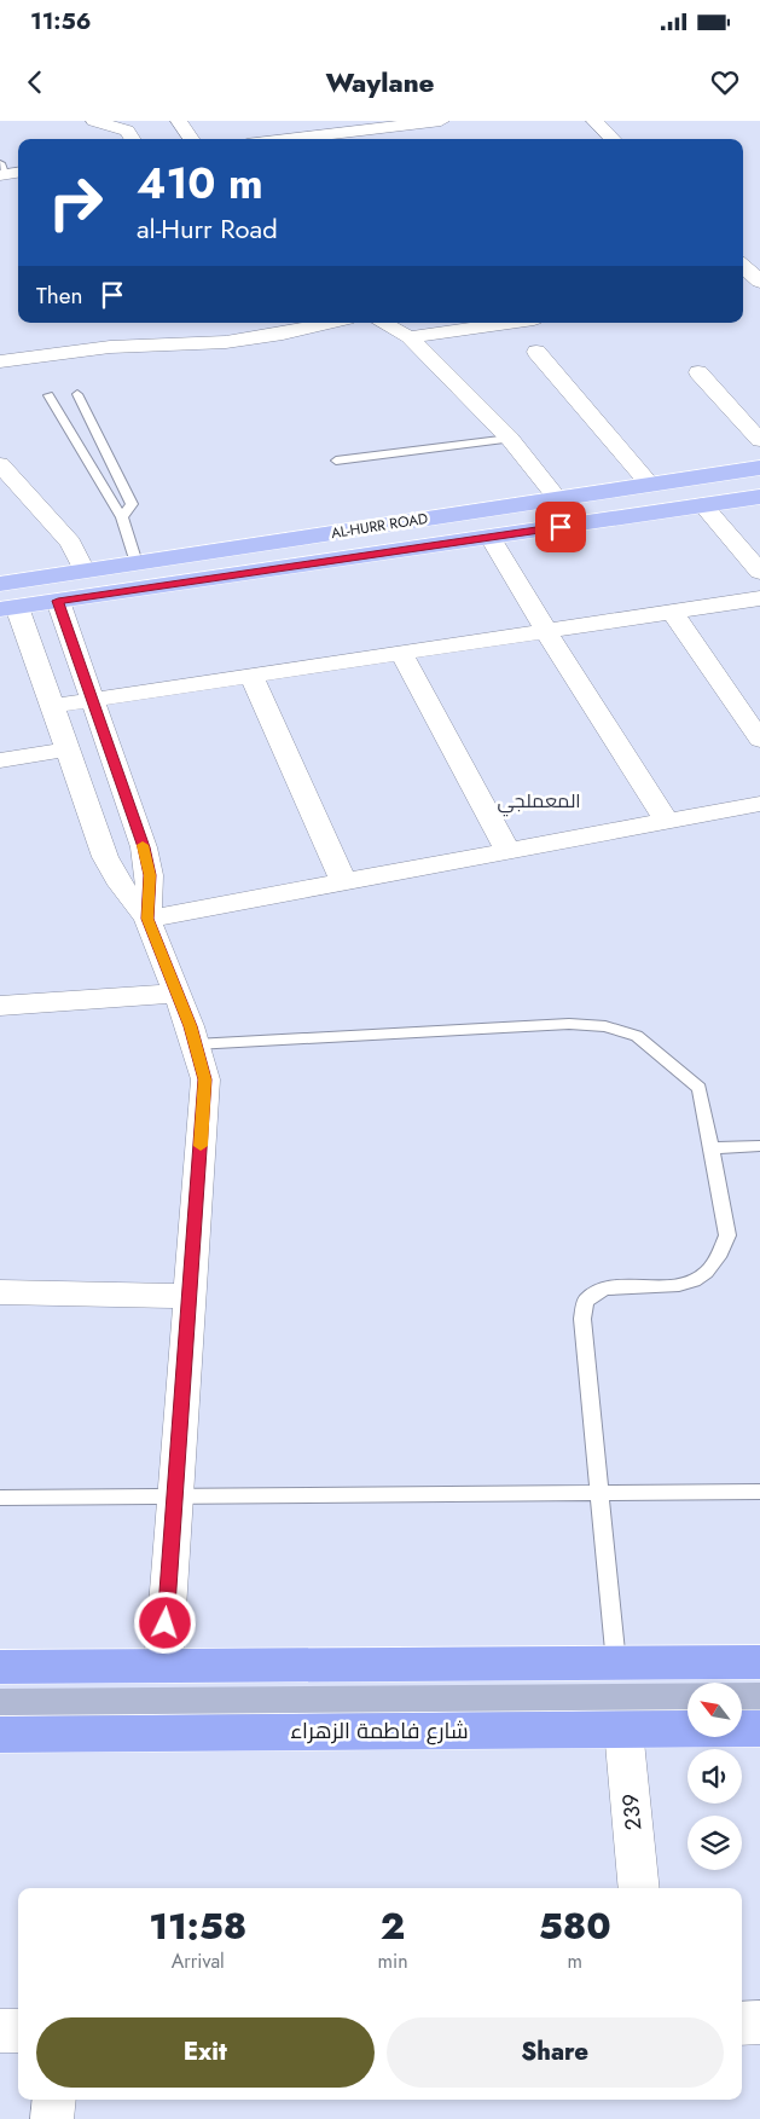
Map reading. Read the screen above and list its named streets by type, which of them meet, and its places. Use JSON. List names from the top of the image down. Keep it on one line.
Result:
{"streets":{"highway":["شارع فاطمة الزهراء"],"main road":["AL-HURR ROAD"],"street":["239"]},"crossings":[["شارع فاطمة الزهراء","239"]],"districts":["المعملجي"],"north":"top left","page":{"status":"11:56","header":"Waylane","turn":["410 m","al-Hurr Road"],"then":"Then","eta":["11:58","Arrival","2","min","580","m"],"buttons":["Exit","Share"]}}
